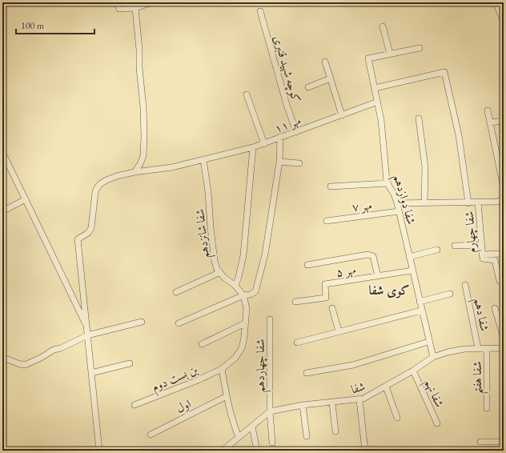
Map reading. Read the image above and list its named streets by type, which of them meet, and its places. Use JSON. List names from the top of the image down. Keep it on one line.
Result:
{"streets":{"street":["کوچه شهید قنبری","مهر ۱۱","شفا دوازدهم","مهر ۷","شفا چهارم","شفا شانزدهم","مهر ۵","شفا دهم","شفا چهاردهم","بن بست دوم","شفا هفتم","شفا","شفا نهم","اول"]},"crossings":[["کوچه شهید قنبری","مهر ۱۱"],["مهر ۱۱","شفا دوازدهم"],["مهر ۱۱","شفا شانزدهم"],["شفا دوازدهم","مهر ۷"],["شفا دوازدهم","مهر ۵"],["شفا دوازدهم","شفا"],["شفا شانزدهم","بن بست دوم"],["شفا دهم","شفا"],["شفا چهاردهم","شفا"],["شفا هفتم","شفا"],["شفا","شفا نهم"]],"districts":["کوی شفا"],"scale_bar":"100 m"}
